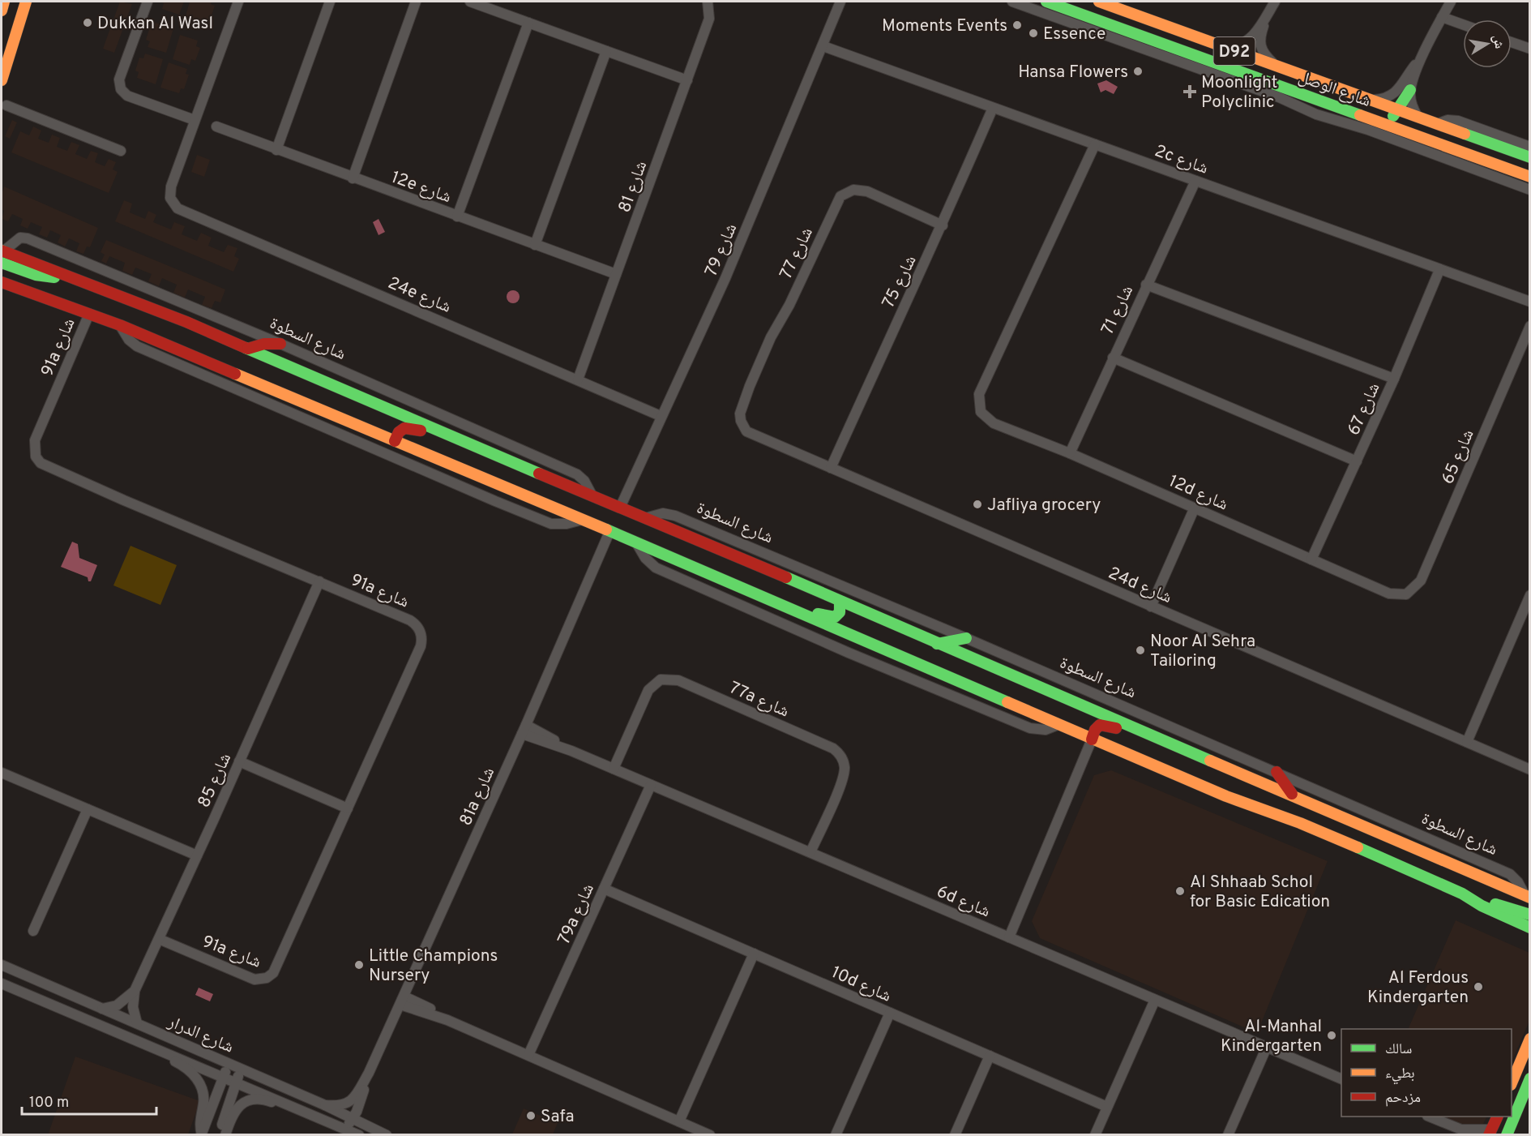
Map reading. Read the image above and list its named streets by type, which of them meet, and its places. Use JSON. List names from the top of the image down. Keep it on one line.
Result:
{"streets":{"main road":["D92","شارع الوصل","شارع السطوة"],"street":["2c شارع","12e شارع","شارع 81","شارع 79","شارع 77","شارع 75","24e شارع","شارع 71","91a شارع","شارع 67","شارع 65","12d شارع","24d شارع","77a شارع","شارع 85","81a شارع","6d شارع","79a شارع","10d شارع","شارع الدرار"]},"crossings":[["2c شارع","شارع 79"],["2c شارع","شارع 75"],["2c شارع","شارع 71"],["2c شارع","شارع 67"],["2c شارع","12d شارع"],["12e شارع","شارع 81"],["شارع 81","24e شارع"],["شارع 79","24e شارع"],["شارع 79","شارع السطوة"],["شارع 77","شارع 75"],["شارع 77","24d شارع"],["شارع 75","24d شارع"],["شارع 71","12d شارع"],["91a شارع","شارع 85"],["شارع 67","12d شارع"],["شارع 65","12d شارع"],["77a شارع","6d شارع"],["شارع 85","شارع الدرار"],["81a شارع","6d شارع"],["81a شارع","شارع الدرار"],["6d شارع","79a شارع"],["79a شارع","10d شارع"]],"places":{"other":["Dukkan Al Wasl","Moments Events","Essence","Hansa Flowers","Jafliya grocery","Noor Al Sehra Tailoring","Al Shhaab Schol for Basic Edication","Little Champions Nursery","Al Ferdous Kindergarten","Al-Manhal Kindergarten","Safa"],"health":["Moonlight Polyclinic"]},"legend":["سالك","بطيء","مزدحم"],"scale_bar":"100 m","north":"right"}
